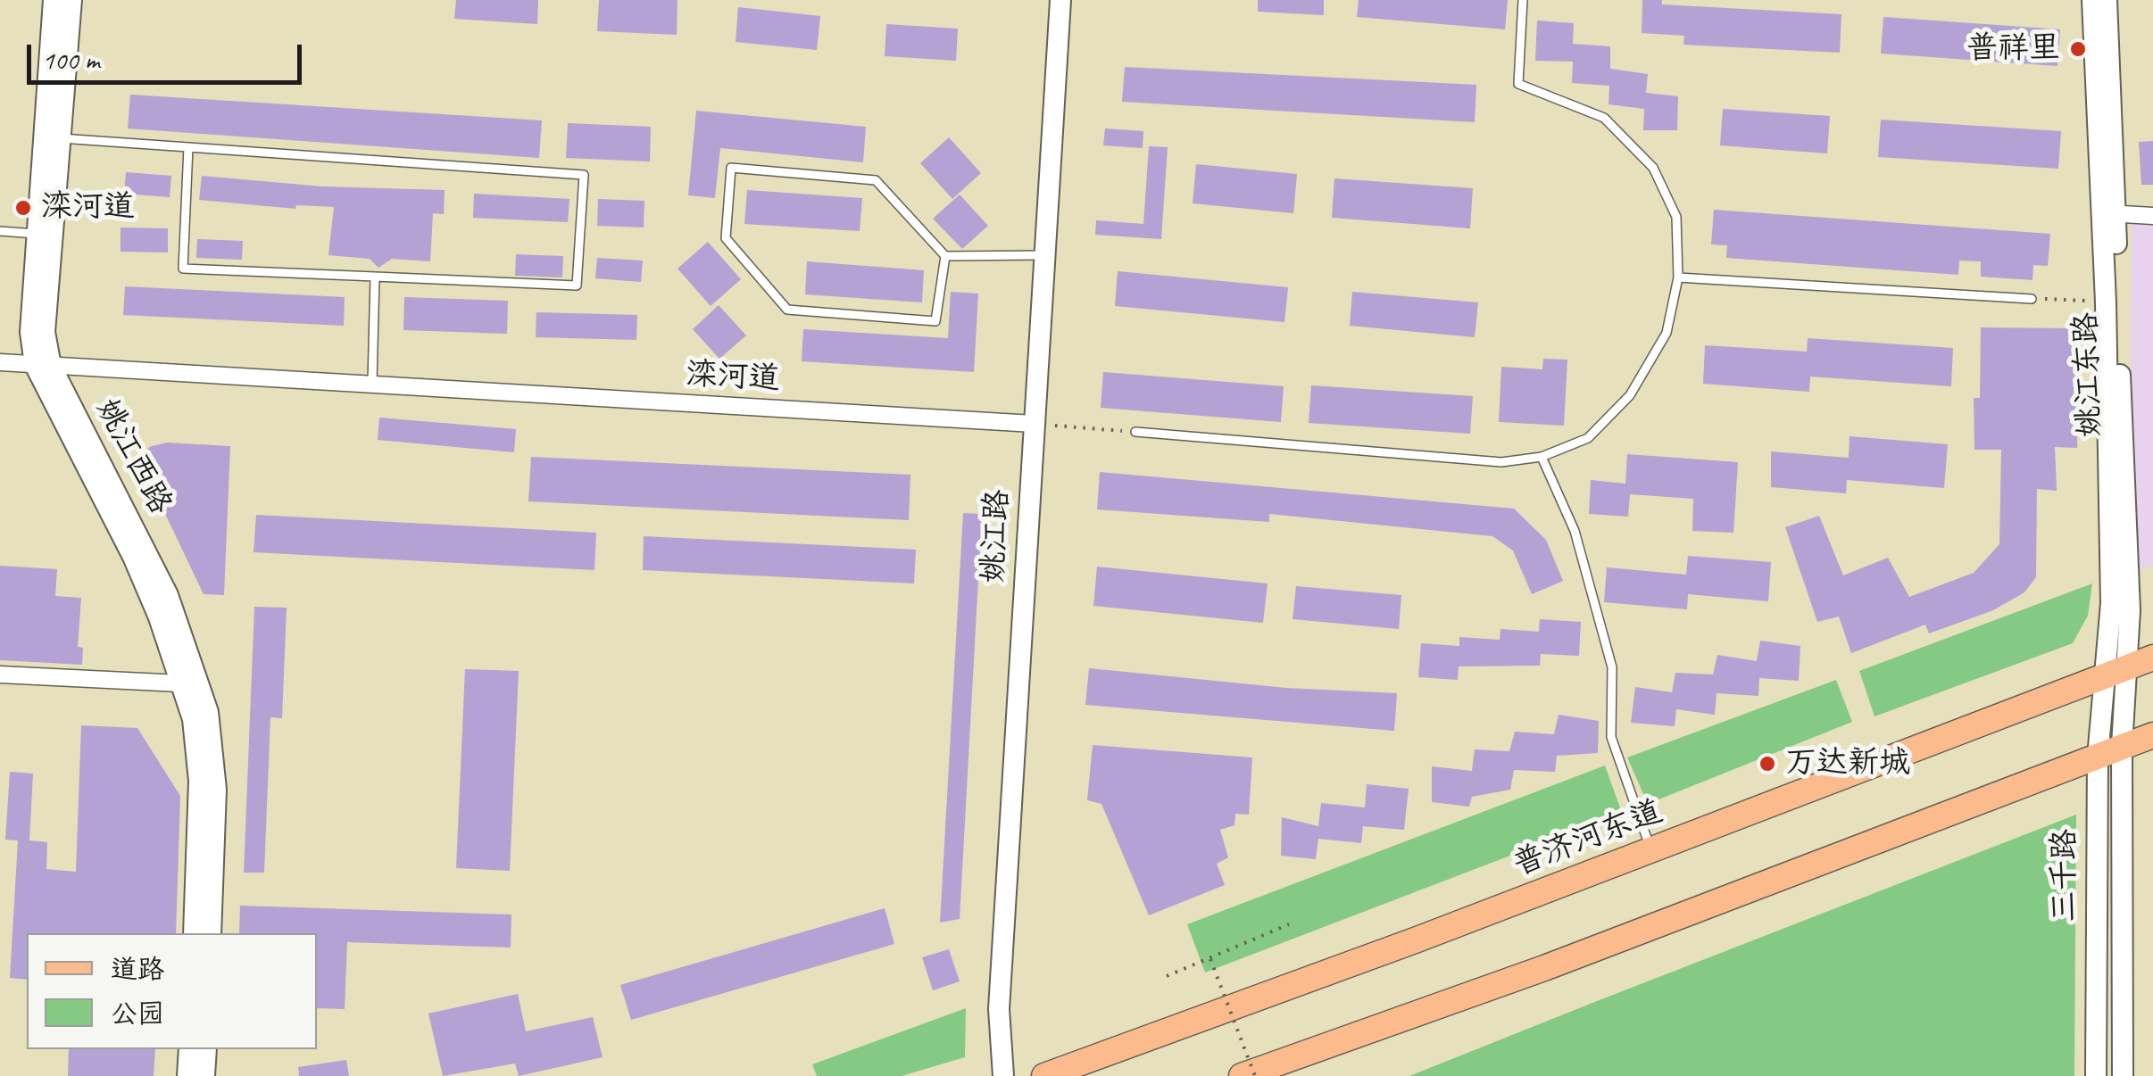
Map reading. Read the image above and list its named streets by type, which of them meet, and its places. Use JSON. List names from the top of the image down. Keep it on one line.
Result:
{"streets":{"main road":["普济河东道"],"street":["姚江东路","滦河道","姚江西路","姚江路","三千路"]},"crossings":[["姚江东路","普济河东道"],["姚江东路","三千路"],["滦河道","姚江西路"],["滦河道","姚江路"],["普济河东道","三千路"]],"places":["普祥里","滦河道","万达新城"],"legend":["道路","公园"],"scale_bar":"100 m"}
